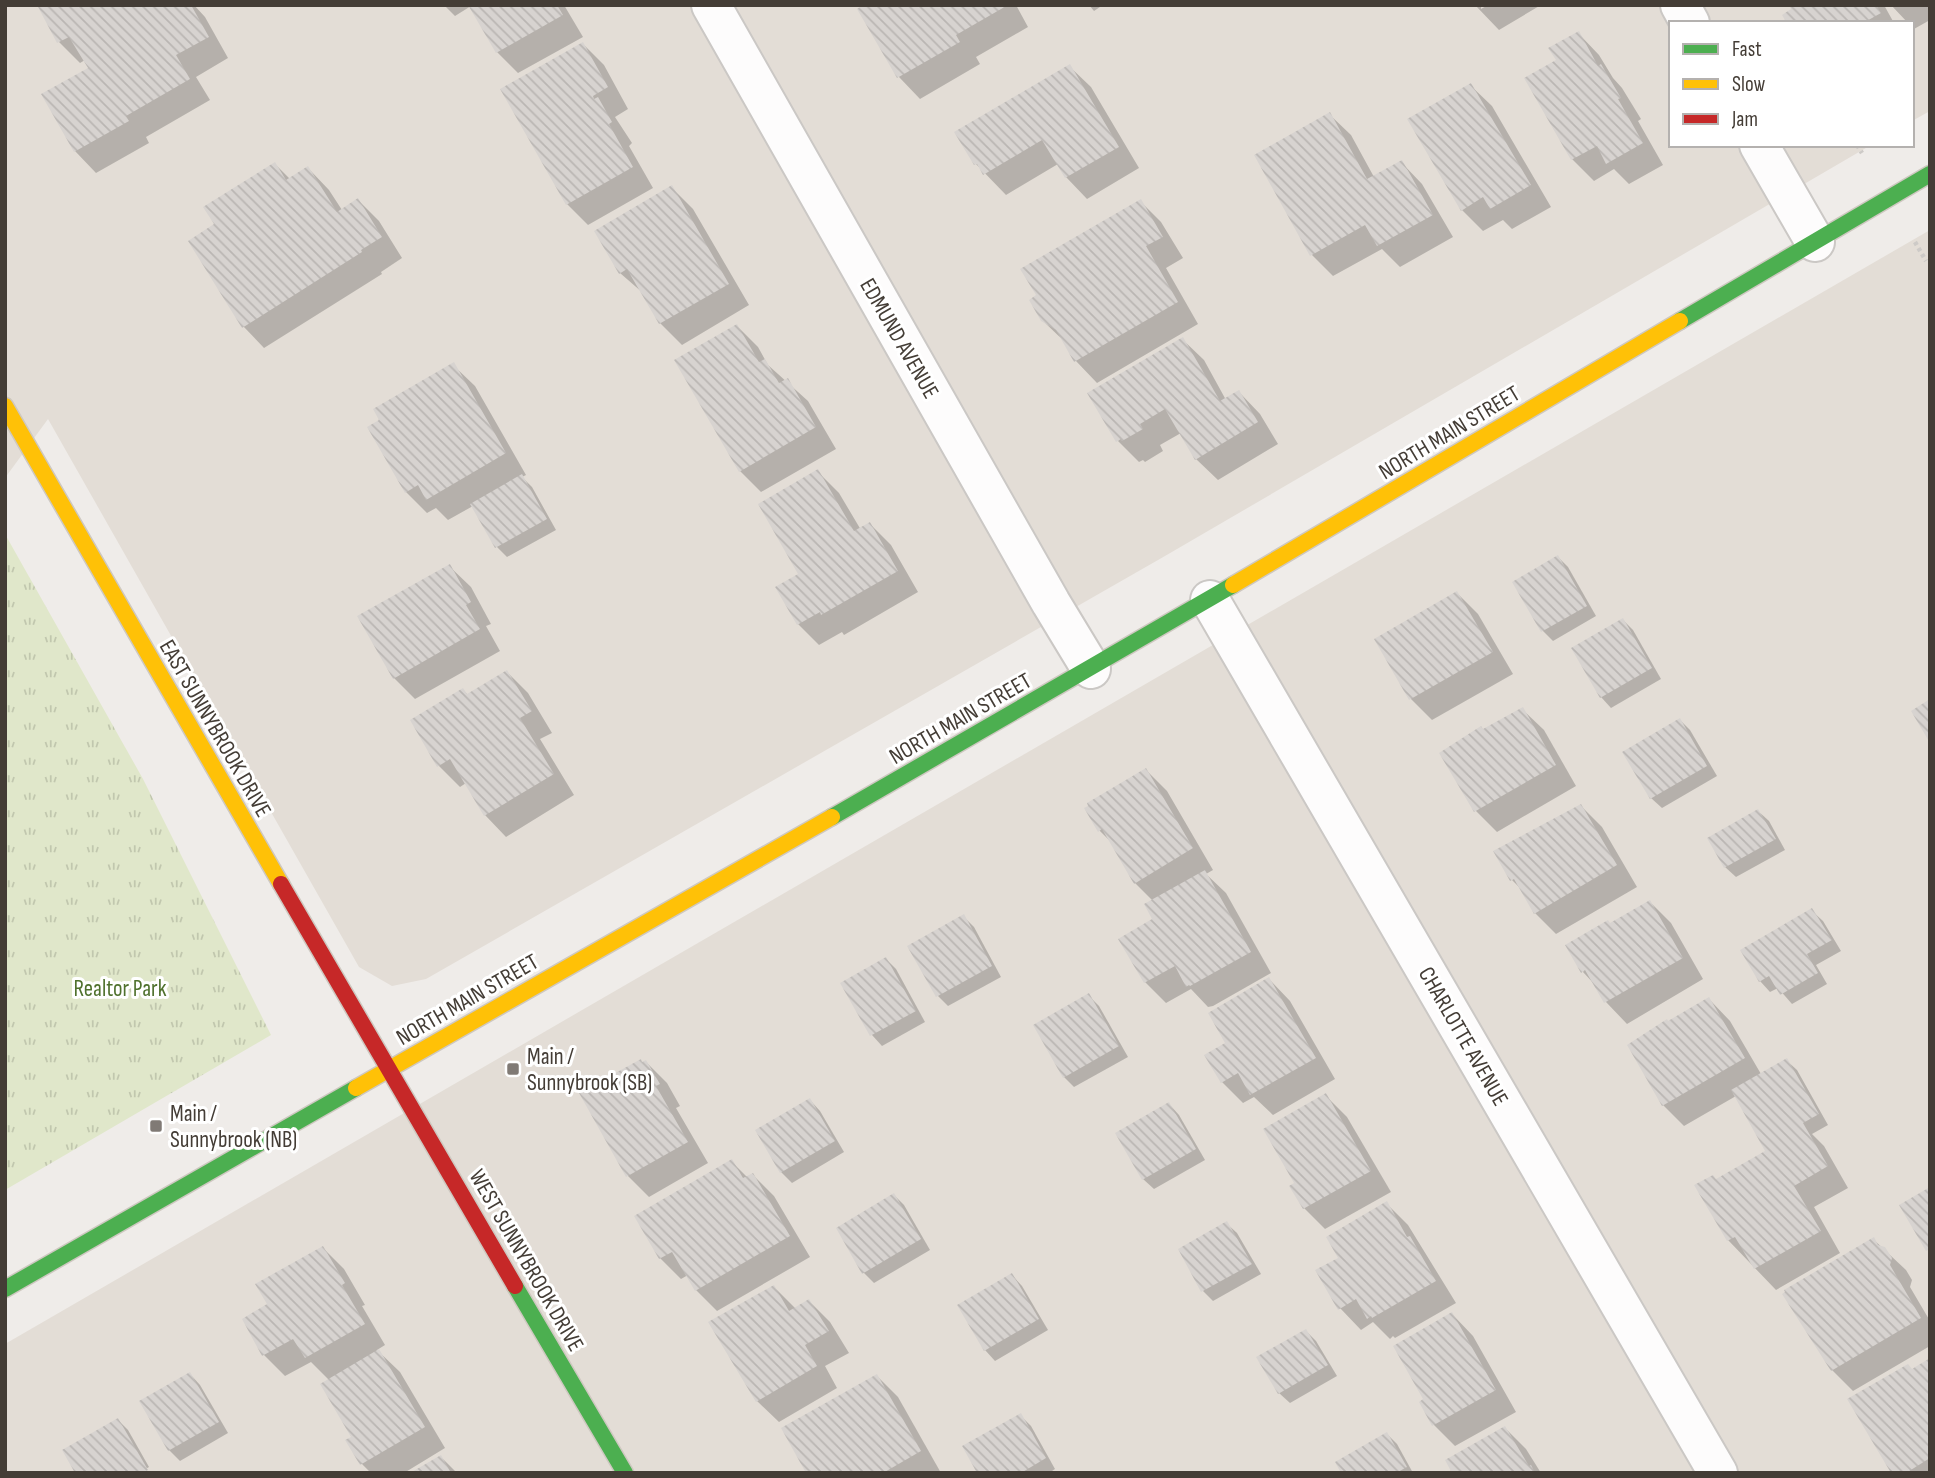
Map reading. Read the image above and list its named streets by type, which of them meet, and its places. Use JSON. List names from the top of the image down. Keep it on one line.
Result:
{"streets":{"main road":["NORTH MAIN STREET","EAST SUNNYBROOK DRIVE","WEST SUNNYBROOK DRIVE"],"street":["EDMUND AVENUE","CHARLOTTE AVENUE"]},"crossings":[["EDMUND AVENUE","NORTH MAIN STREET"],["NORTH MAIN STREET","EAST SUNNYBROOK DRIVE"],["NORTH MAIN STREET","CHARLOTTE AVENUE"],["NORTH MAIN STREET","WEST SUNNYBROOK DRIVE"],["EAST SUNNYBROOK DRIVE","WEST SUNNYBROOK DRIVE"]],"parks":["Realtor Park"],"places":{"transit":["Main / Sunnybrook (SB)","Main / Sunnybrook (NB)"]},"legend":["Fast","Slow","Jam"]}
